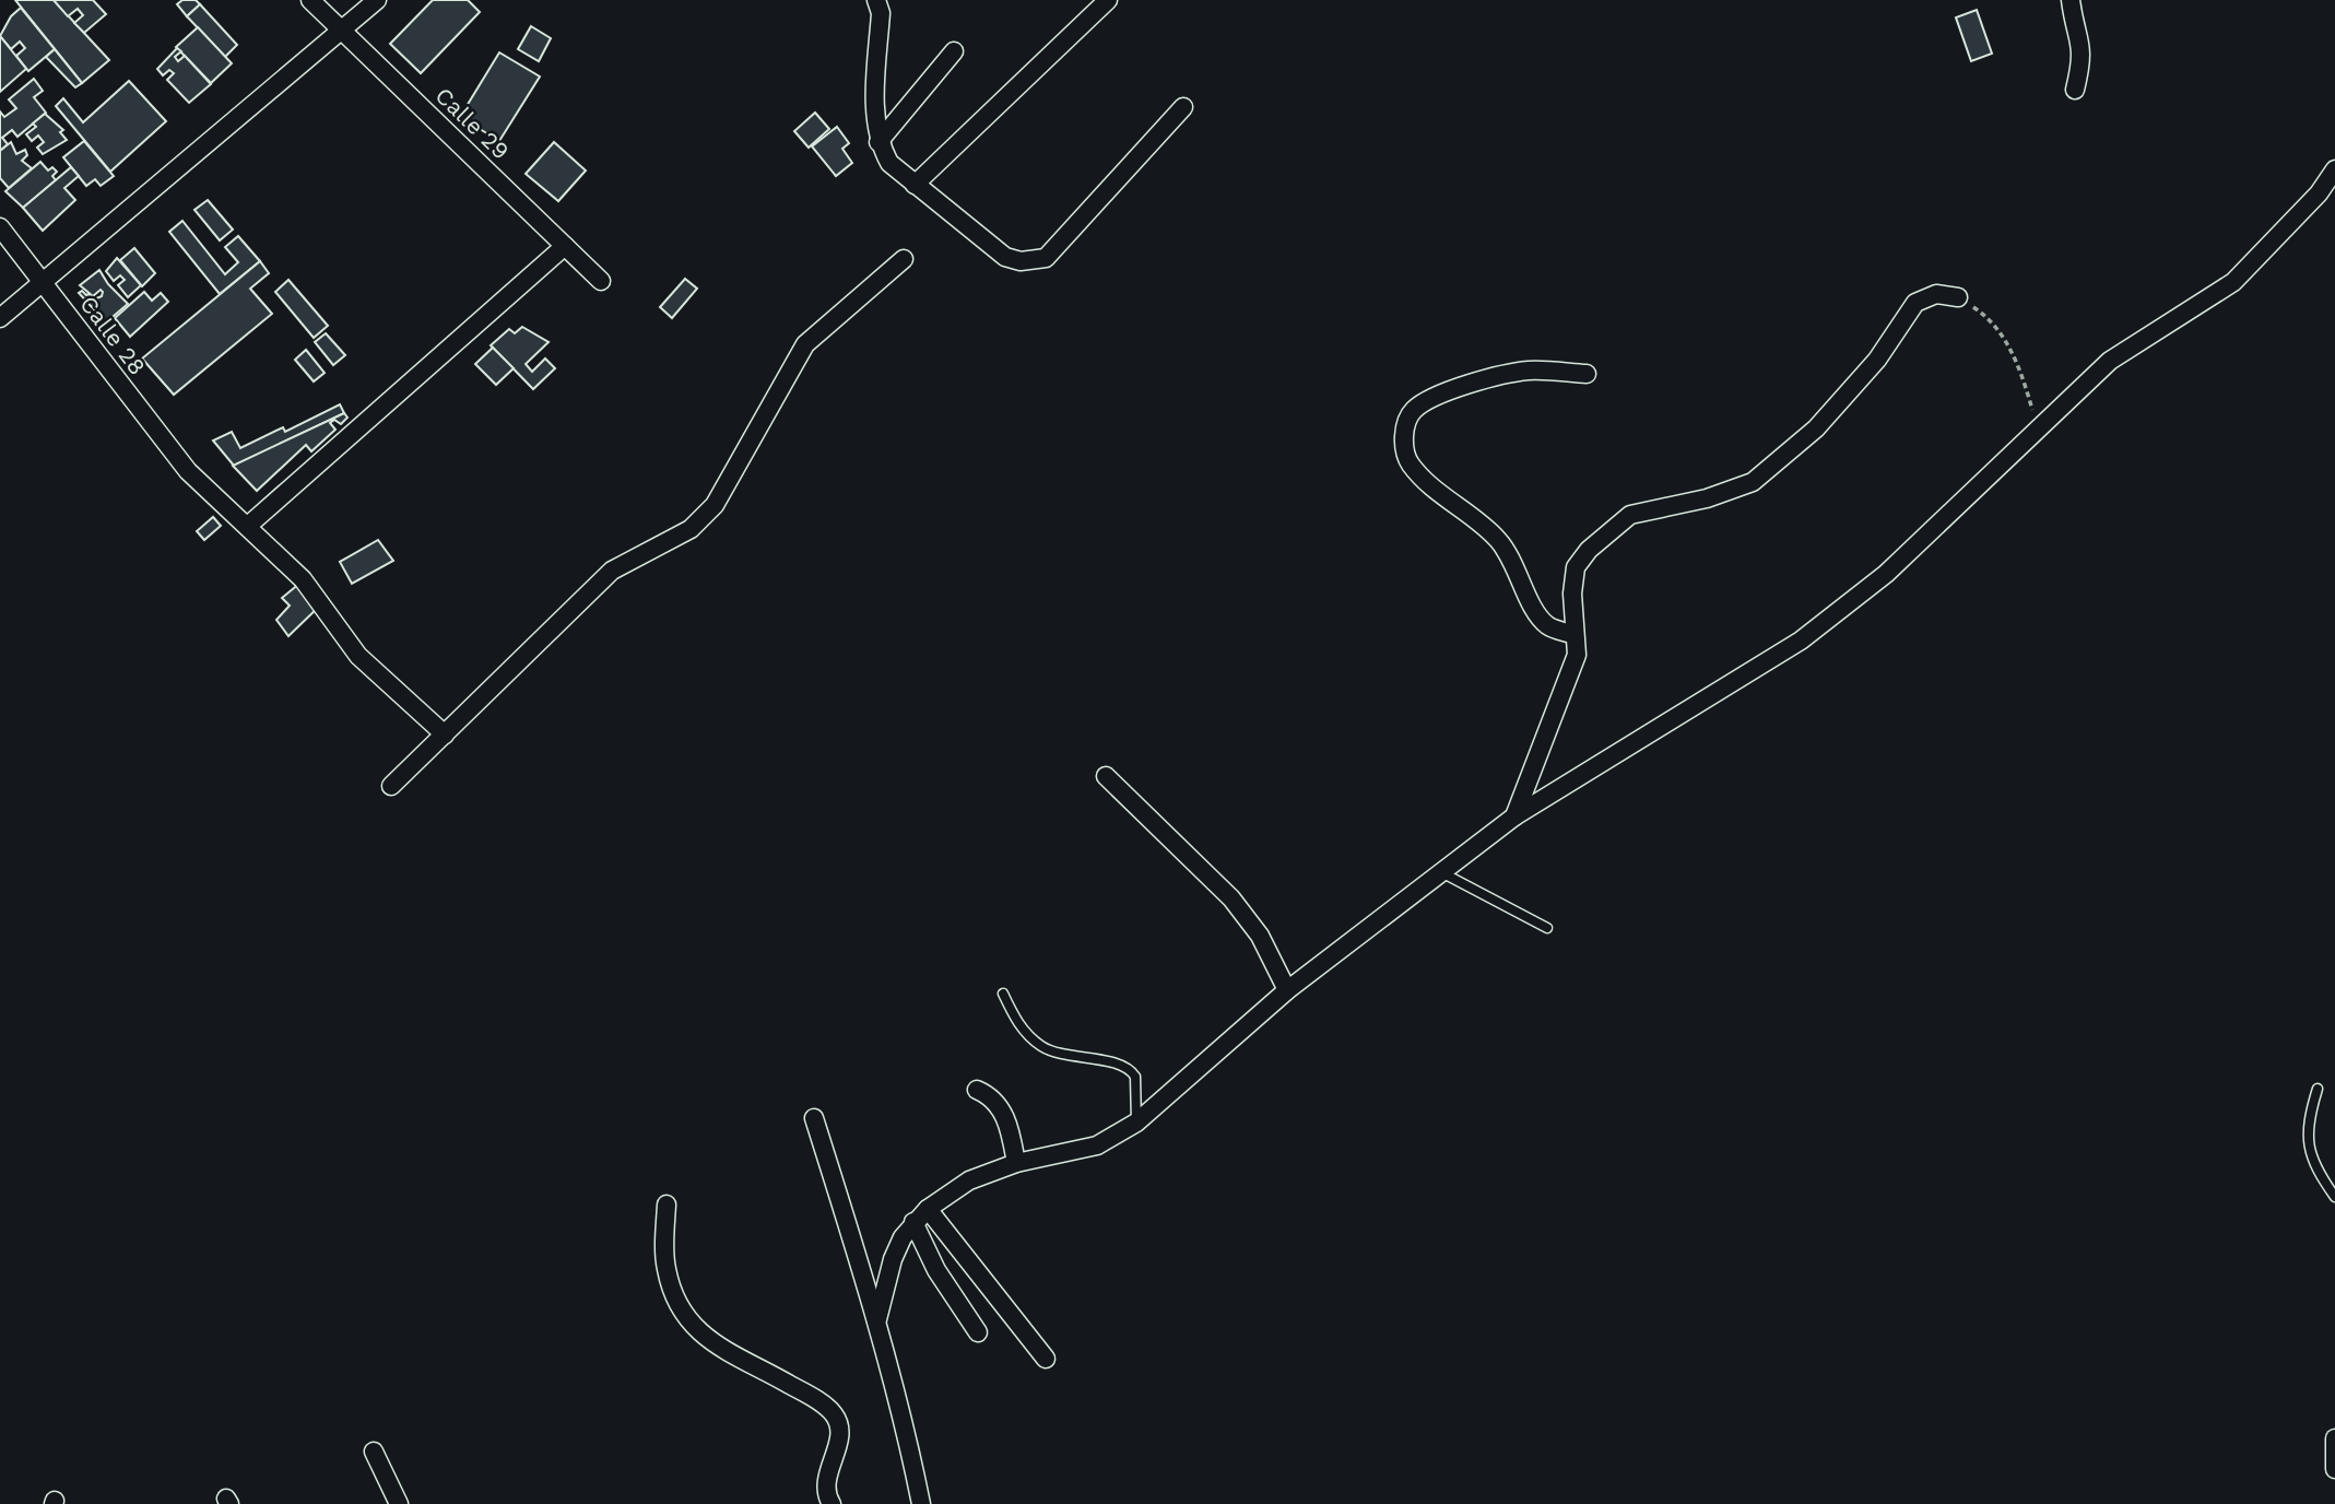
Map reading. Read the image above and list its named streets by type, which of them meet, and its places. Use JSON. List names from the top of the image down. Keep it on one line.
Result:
{"streets":{"street":["Calle 29","Calle 28"]}}
